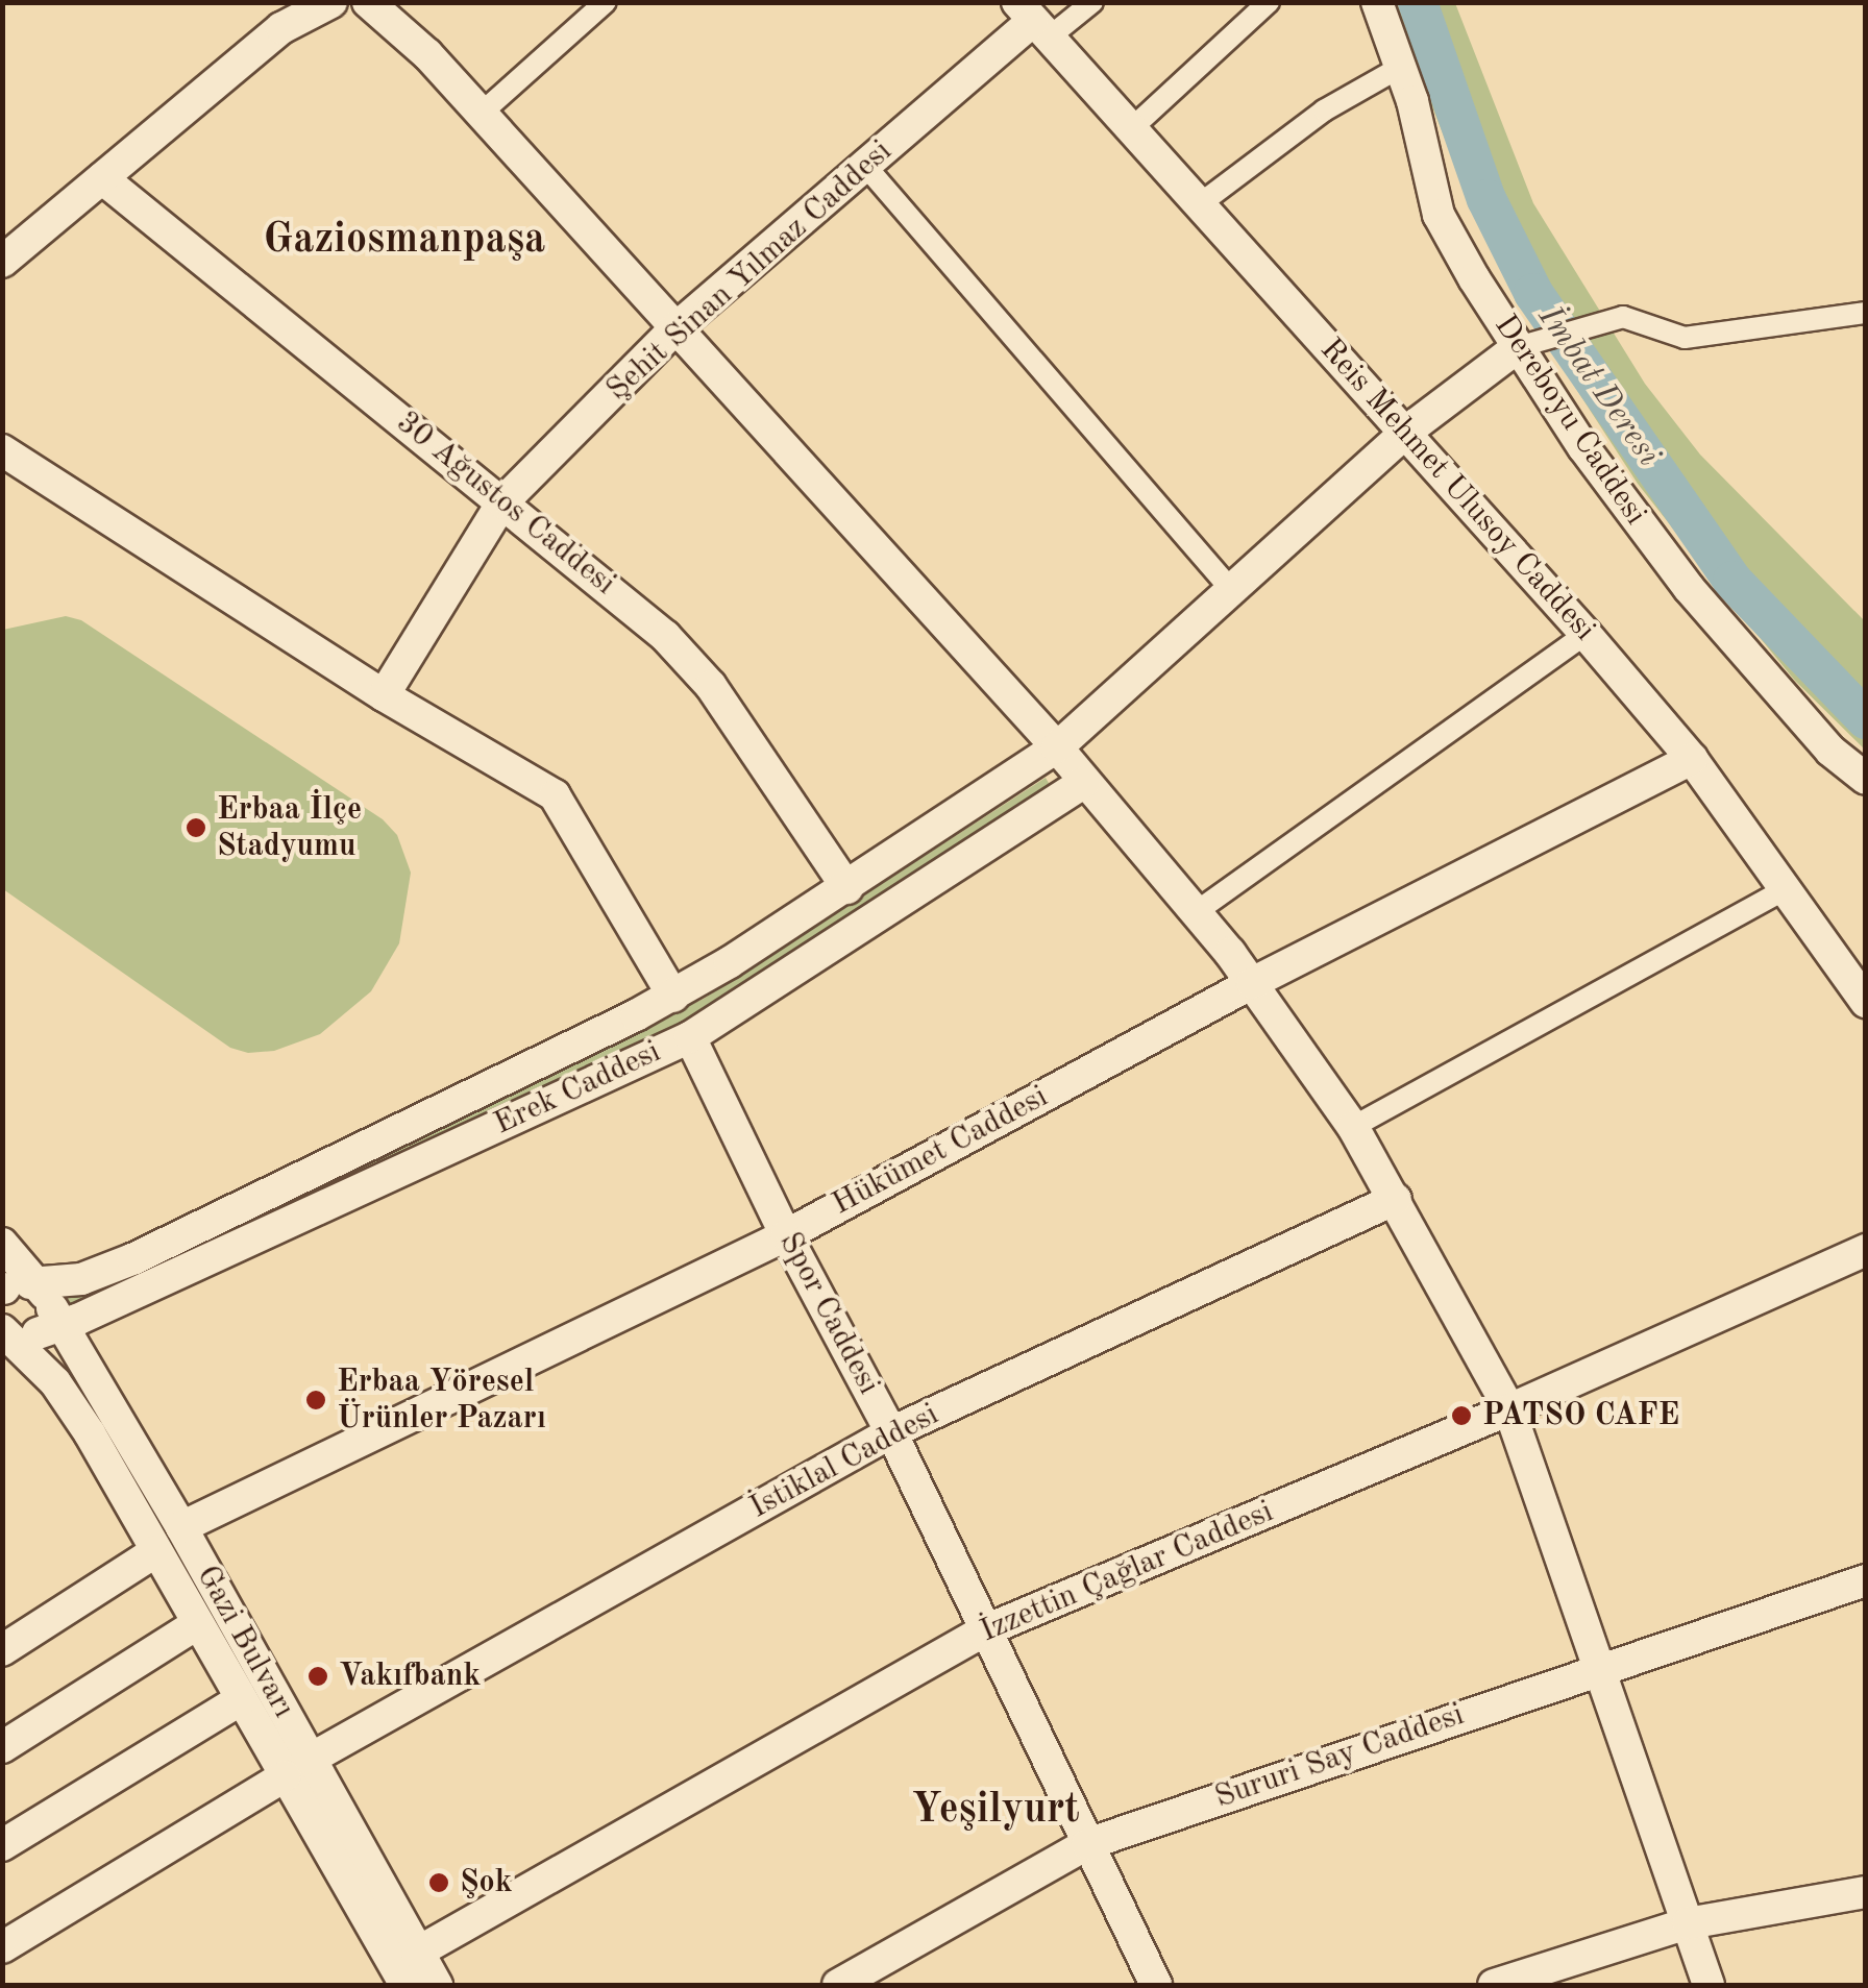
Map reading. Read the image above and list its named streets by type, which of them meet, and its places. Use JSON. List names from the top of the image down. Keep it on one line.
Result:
{"streets":{"street":["Şehit Sinan Yılmaz Caddesi","Dereboyu Caddesi","Reis Mehmet Ulusoy Caddesi","30 Ağustos Caddesi","Erek Caddesi","Hükümet Caddesi","Spor Caddesi","İstiklal Caddesi","İzzettin Çağlar Caddesi","Gazi Bulvarı","Sururi Say Caddesi"]},"crossings":[["Şehit Sinan Yılmaz Caddesi","Reis Mehmet Ulusoy Caddesi"],["Şehit Sinan Yılmaz Caddesi","30 Ağustos Caddesi"],["Dereboyu Caddesi","Erek Caddesi"],["Reis Mehmet Ulusoy Caddesi","Erek Caddesi"],["Reis Mehmet Ulusoy Caddesi","Hükümet Caddesi"],["30 Ağustos Caddesi","Erek Caddesi"],["Erek Caddesi","Spor Caddesi"],["Erek Caddesi","Gazi Bulvarı"],["Hükümet Caddesi","Spor Caddesi"],["Hükümet Caddesi","Gazi Bulvarı"],["Spor Caddesi","İstiklal Caddesi"],["Spor Caddesi","İzzettin Çağlar Caddesi"],["Spor Caddesi","Sururi Say Caddesi"],["İstiklal Caddesi","Gazi Bulvarı"],["İzzettin Çağlar Caddesi","Gazi Bulvarı"]],"districts":["Gaziosmanpaşa","Yeşilyurt"],"water":["İmbat Deresi"],"places":["Erbaa İlçe Stadyumu","Erbaa Yöresel Ürünler Pazarı","PATSO CAFE","Vakıfbank","Şok"]}
